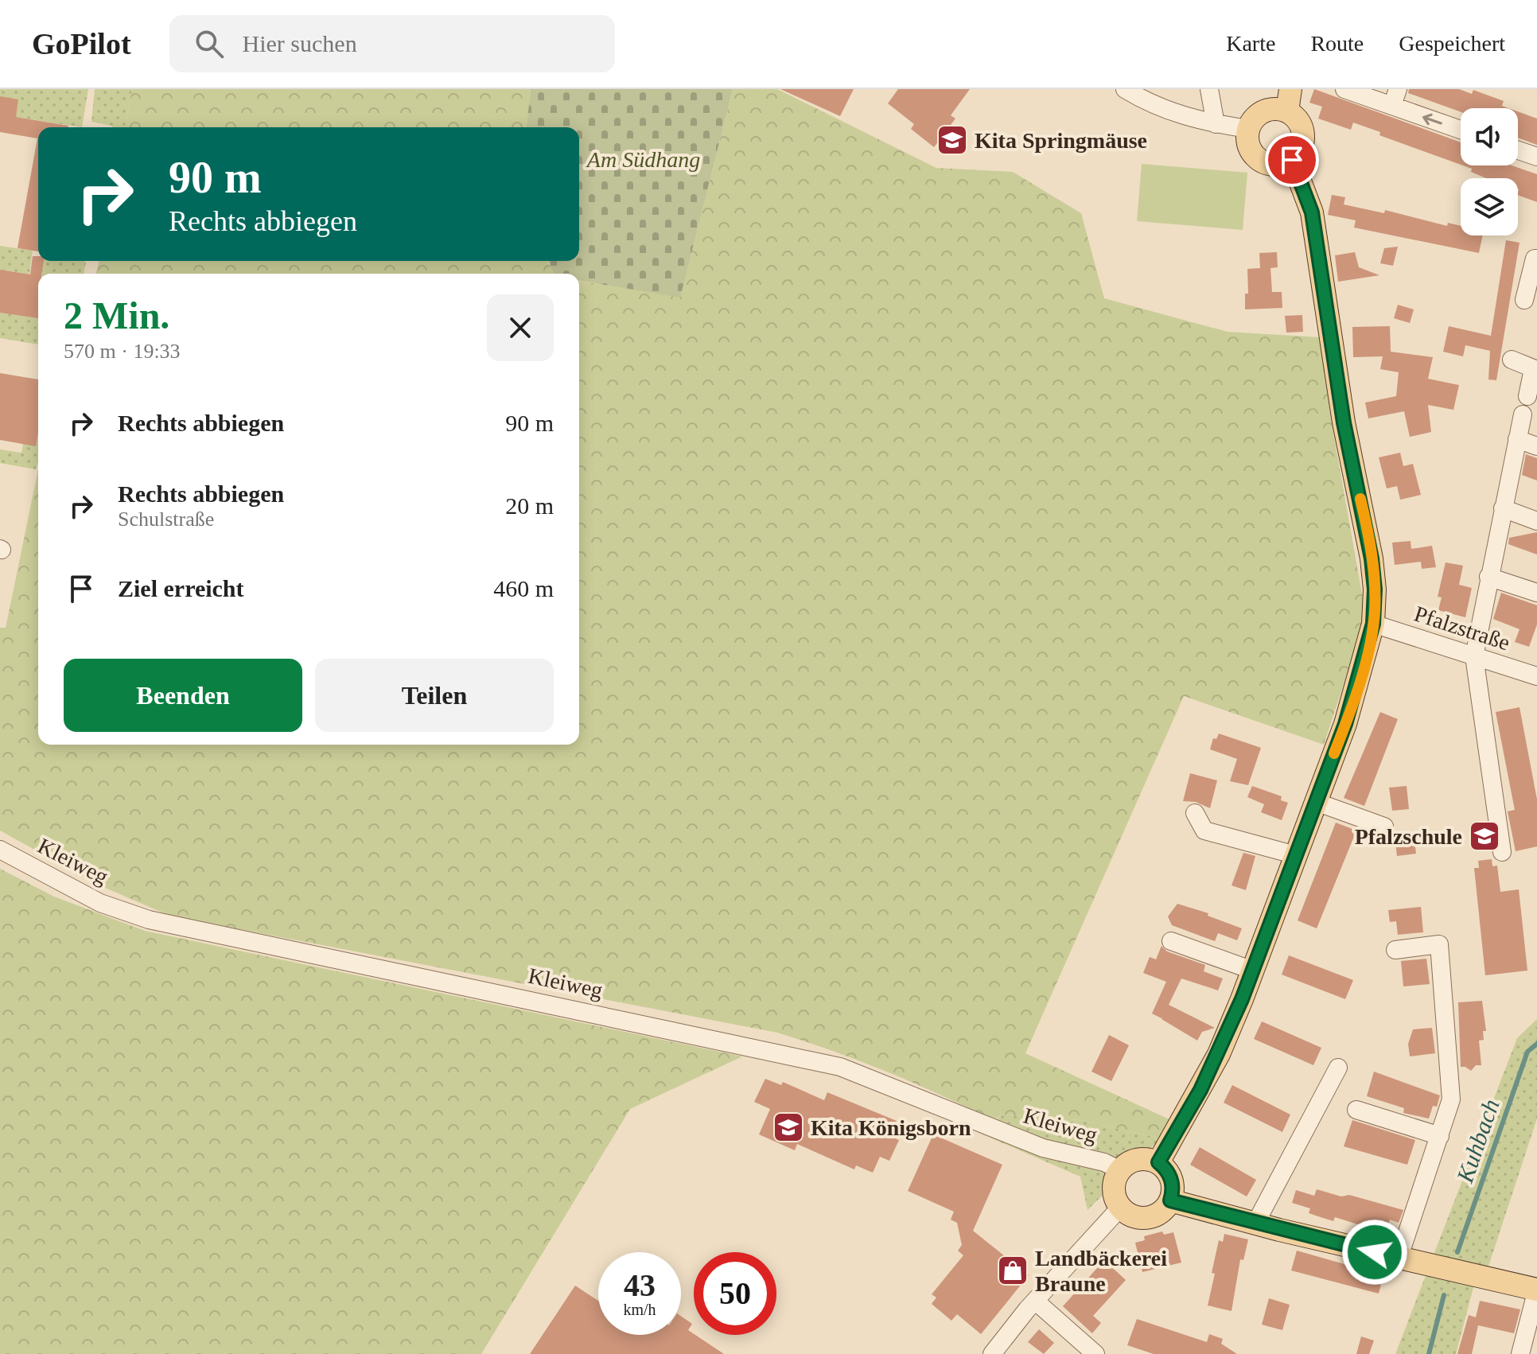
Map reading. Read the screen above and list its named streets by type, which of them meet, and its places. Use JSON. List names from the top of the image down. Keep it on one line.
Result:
{"streets":{"street":["Pfalzstraße","Kleiweg"]},"water":["Kuhbach"],"parks":["Am Südhang"],"places":{"school or university":["Kita Springmäuse","Pfalzschule","Kita Königsborn"],"shop":["Landbäckerei Braune"]},"page":{"header":"GoPilot","search":"Hier suchen","nav":["Karte","Route","Gespeichert"],"turn":["90 m","Rechts abbiegen"],"heading":["2 Min.","570 m · 19:33"],"list":[{"name":"Rechts abbiegen","value":"90 m"},{"name":"Rechts abbiegen","note":"Schulstraße","value":"20 m"},{"name":"Ziel erreicht","value":"460 m"}],"buttons":["Beenden","Teilen"],"speed":"43 km/h","limit":"50"}}
